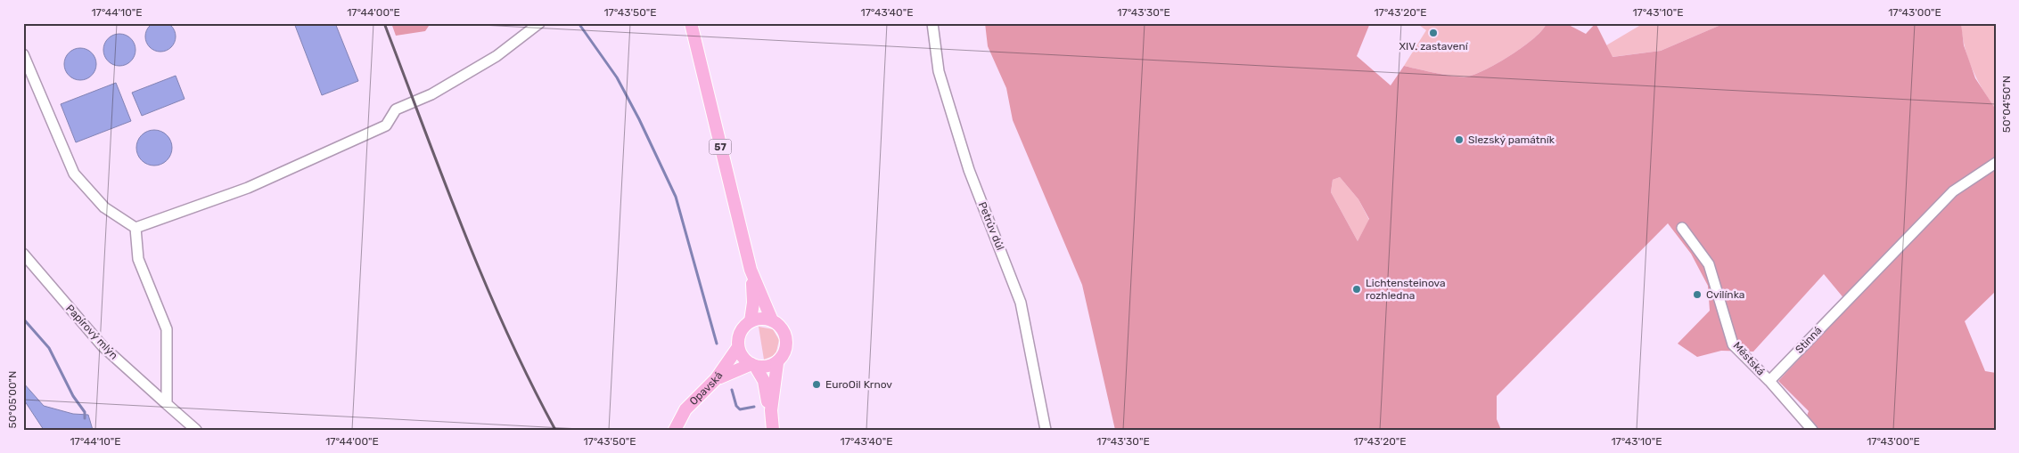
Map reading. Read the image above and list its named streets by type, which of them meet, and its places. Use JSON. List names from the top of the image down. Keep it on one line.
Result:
{"streets":{"main road":["57","Opavská"],"street":["Petrův důl","Papírový mlýn","Stinná","Městská"]},"crossings":[["57","Opavská"],["Stinná","Městská"]],"places":["XIV. zastavení","Slezský památník","Lichtensteinova rozhledna","Cvilínka","EuroOil Krnov"],"coordinates":["17°44'10\"E","17°44'00\"E","17°43'50\"E","17°43'40\"E","17°43'30\"E","17°43'20\"E","17°43'10\"E","17°43'00\"E","50°04'50\"N","50°05'00\"N"]}
